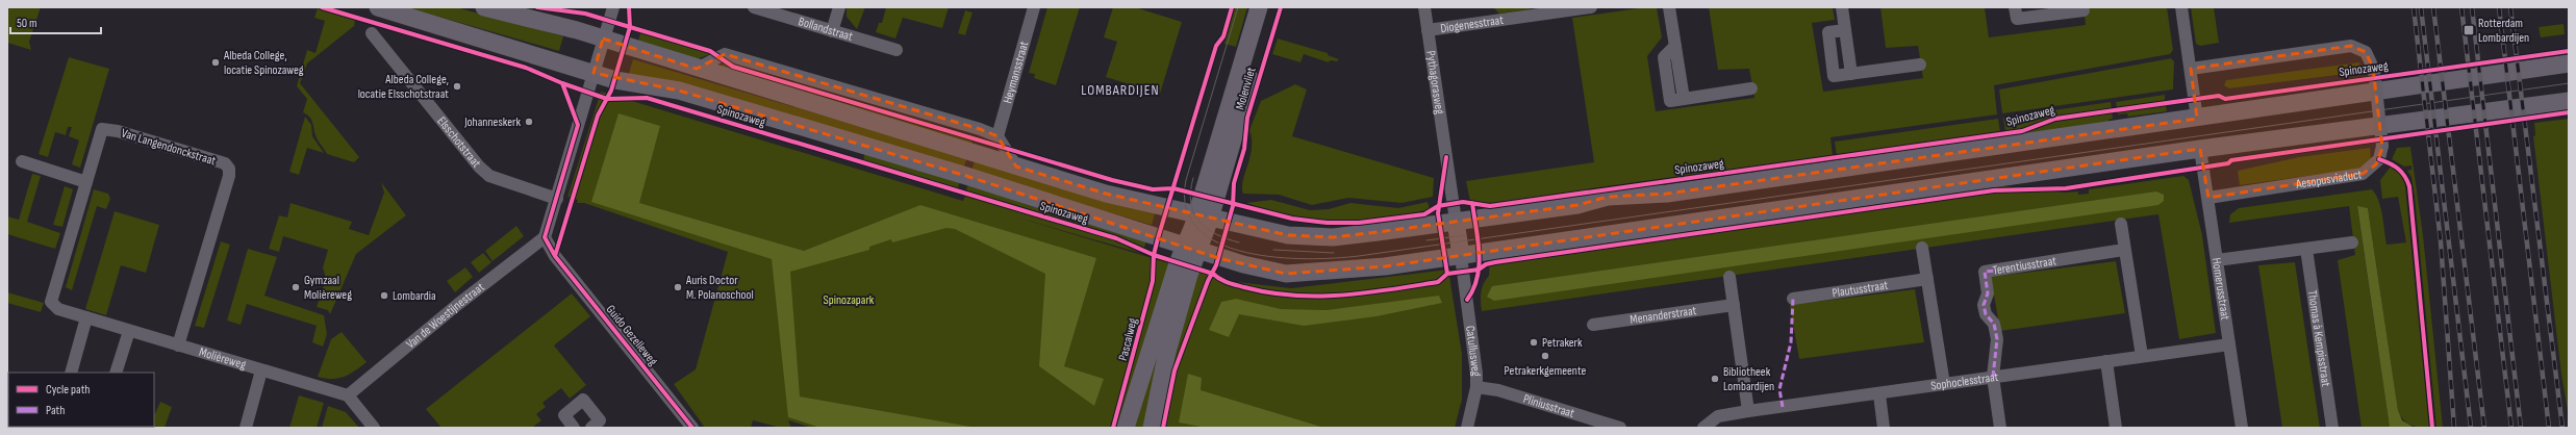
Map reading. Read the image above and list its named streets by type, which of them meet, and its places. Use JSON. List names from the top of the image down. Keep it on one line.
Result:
{"streets":{"main road":["Spinozaweg","Molenvliet","Pascalweg","Catullusweg"],"street":["Diogenesstraat","Bollandstraat","Heymansstraat","Pythagorasweg","Elsschotstraat","Van Langendonckstraat","Aesopusviaduct","Terentiusstraat","Plautusstraat","Homerusstraat","Menanderstraat","Van de Woestijnestraat","Guido Gezelleweg","Thomas à Kempisstraat","Molièreweg","Sophoclesstraat","Pliniusstraat"]},"crossings":[["Diogenesstraat","Pythagorasweg"],["Spinozaweg","Pythagorasweg"],["Spinozaweg","Molenvliet"],["Spinozaweg","Homerusstraat"],["Spinozaweg","Pascalweg"],["Spinozaweg","Catullusweg"],["Pythagorasweg","Catullusweg"],["Van Langendonckstraat","Molièreweg"],["Aesopusviaduct","Homerusstraat"],["Terentiusstraat","Sophoclesstraat"],["Homerusstraat","Sophoclesstraat"],["Van de Woestijnestraat","Guido Gezelleweg"],["Van de Woestijnestraat","Molièreweg"],["Catullusweg","Pliniusstraat"]],"districts":["LOMBARDIJEN"],"parks":["Spinozapark"],"places":{"transit":["Rotterdam Lombardijen"],"other":["Albeda College, locatie Spinozaweg","Albeda College, locatie Elsschotstraat","Johanneskerk","Gymzaal Molièreweg","Auris Doctor M. Polanoschool","Lombardia","Petrakerk","Petrakerkgemeente","Bibliotheek Lombardijen"]},"legend":["Cycle path","Path"],"scale_bar":"50 m"}
